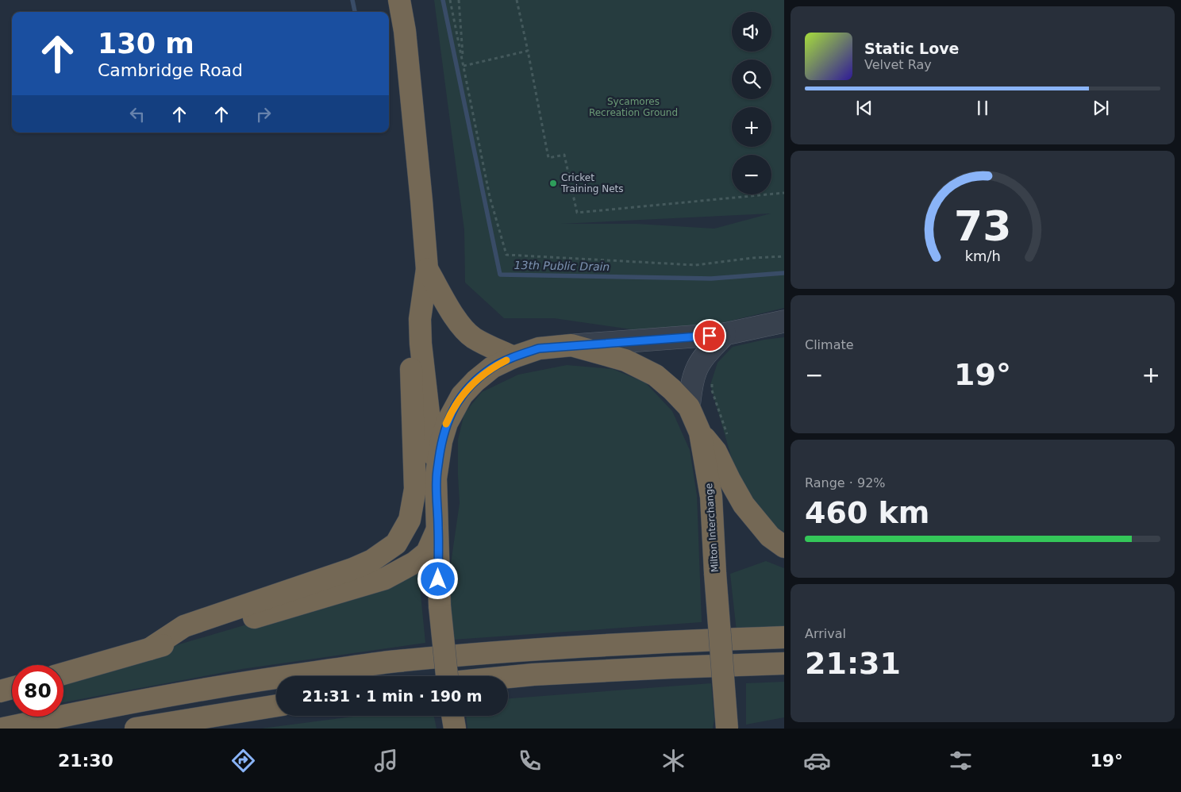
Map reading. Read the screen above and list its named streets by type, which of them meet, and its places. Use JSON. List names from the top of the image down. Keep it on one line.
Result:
{"streets":{"highway":["Milton Interchange"]},"water":["13th Public Drain"],"parks":["Sycamores Recreation Ground"],"places":["Cricket Training Nets"],"page":{"map_buttons":["+","−"],"turn":["130 m","Cambridge Road"],"song":["Static Love","Velvet Ray"],"tile":["Climate",["Range · 92%","460 km"],["Arrival","21:31"]],"heat":["−","19°","+"],"limit":"80","trip":"21:31 · 1 min · 190 m","tabs":["21:30","19°"],"gauge":["73","km/h"]}}
